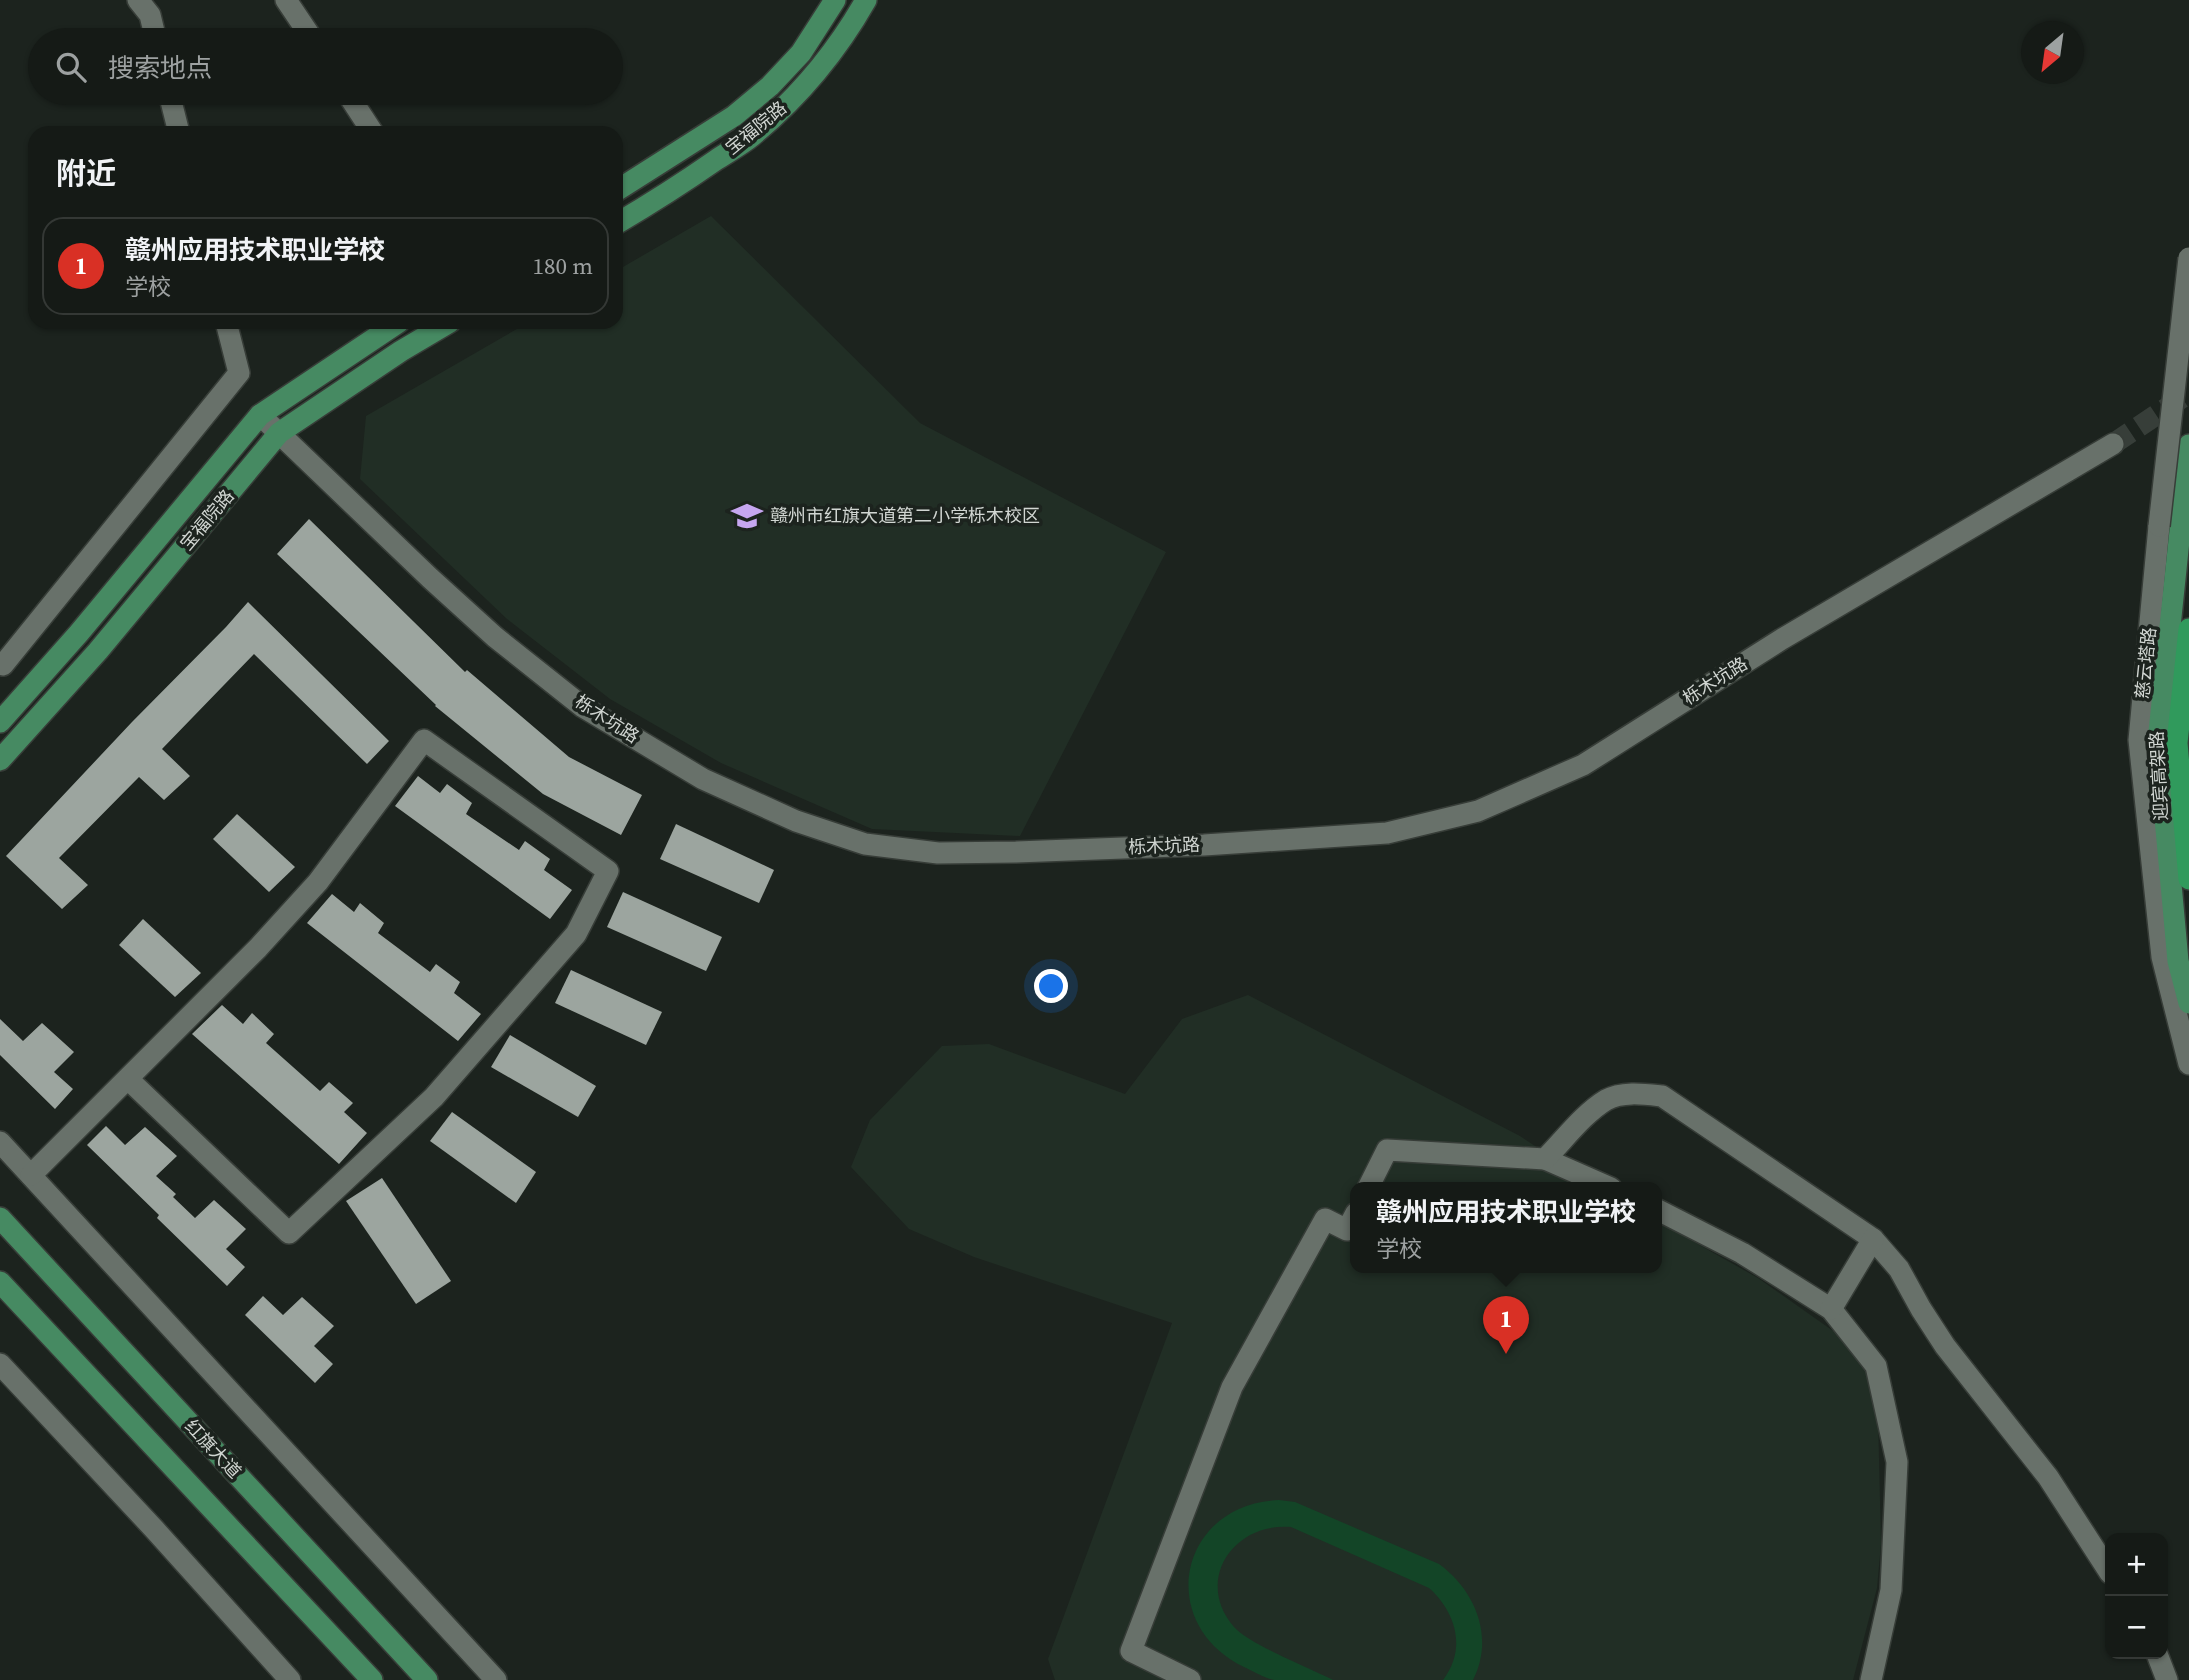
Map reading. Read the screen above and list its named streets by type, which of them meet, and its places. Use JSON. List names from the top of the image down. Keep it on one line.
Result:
{"streets":{"highway":["迎宾高架路"],"main road":["宝福院路","慈云塔路","红旗大道"],"street":["栎木坑路"]},"crossings":[["宝福院路","栎木坑路"]],"places":{"school or university":["赣州市红旗大道第二小学栎木校区"]},"north":"bottom left","page":{"search":"搜索地点","heading":"附近","list":[{"mark":"1","name":"赣州应用技术职业学校","note":"学校","value":"180 m"}],"popup":["赣州应用技术职业学校","学校"],"pins":"1","map_buttons":["+","−"]}}
